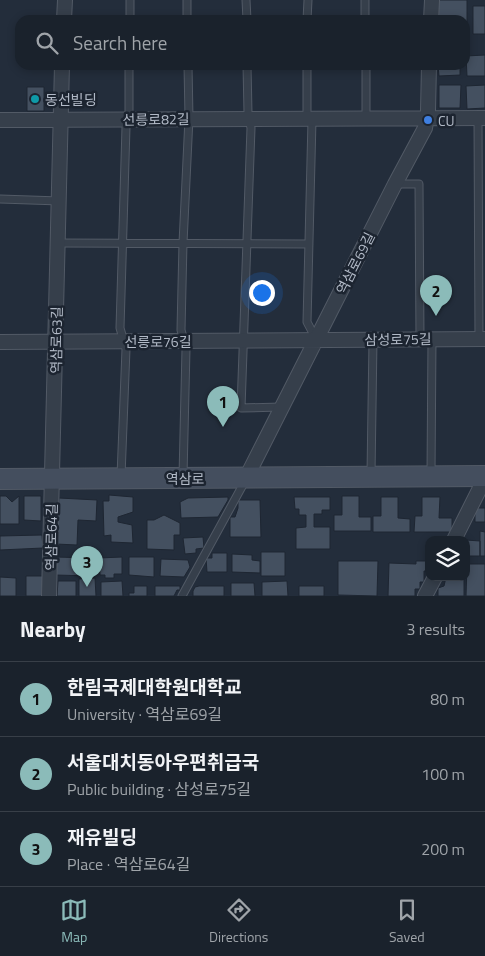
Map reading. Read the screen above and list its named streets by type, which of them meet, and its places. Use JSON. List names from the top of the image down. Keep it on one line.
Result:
{"streets":{"main road":["역삼로"],"street":["선릉로82길","역삼로69길","삼성로75길","역삼로63길","선릉로76길","역삼로64길"]},"crossings":[["선릉로82길","역삼로69길"],["선릉로82길","삼성로75길"],["선릉로82길","역삼로63길"],["역삼로69길","삼성로75길"],["역삼로69길","선릉로76길"],["역삼로69길","역삼로"],["삼성로75길","선릉로76길"],["역삼로63길","선릉로76길"],["역삼로63길","역삼로"],["역삼로63길","역삼로64길"],["역삼로","역삼로64길"]],"places":["동선빌딩","CU"],"page":{"search":"Search here","pins":["2","1","3"],"heading":["Nearby","3 results"],"list":[{"mark":"1","name":"한림국제대학원대학교","note":"University · 역삼로69길","value":"80 m"},{"mark":"2","name":"서울대치동아우편취급국","note":"Public building · 삼성로75길","value":"100 m"},{"mark":"3","name":"재유빌딩","note":"Place · 역삼로64길","value":"200 m"}],"nav":["Map","Directions","Saved"]}}
